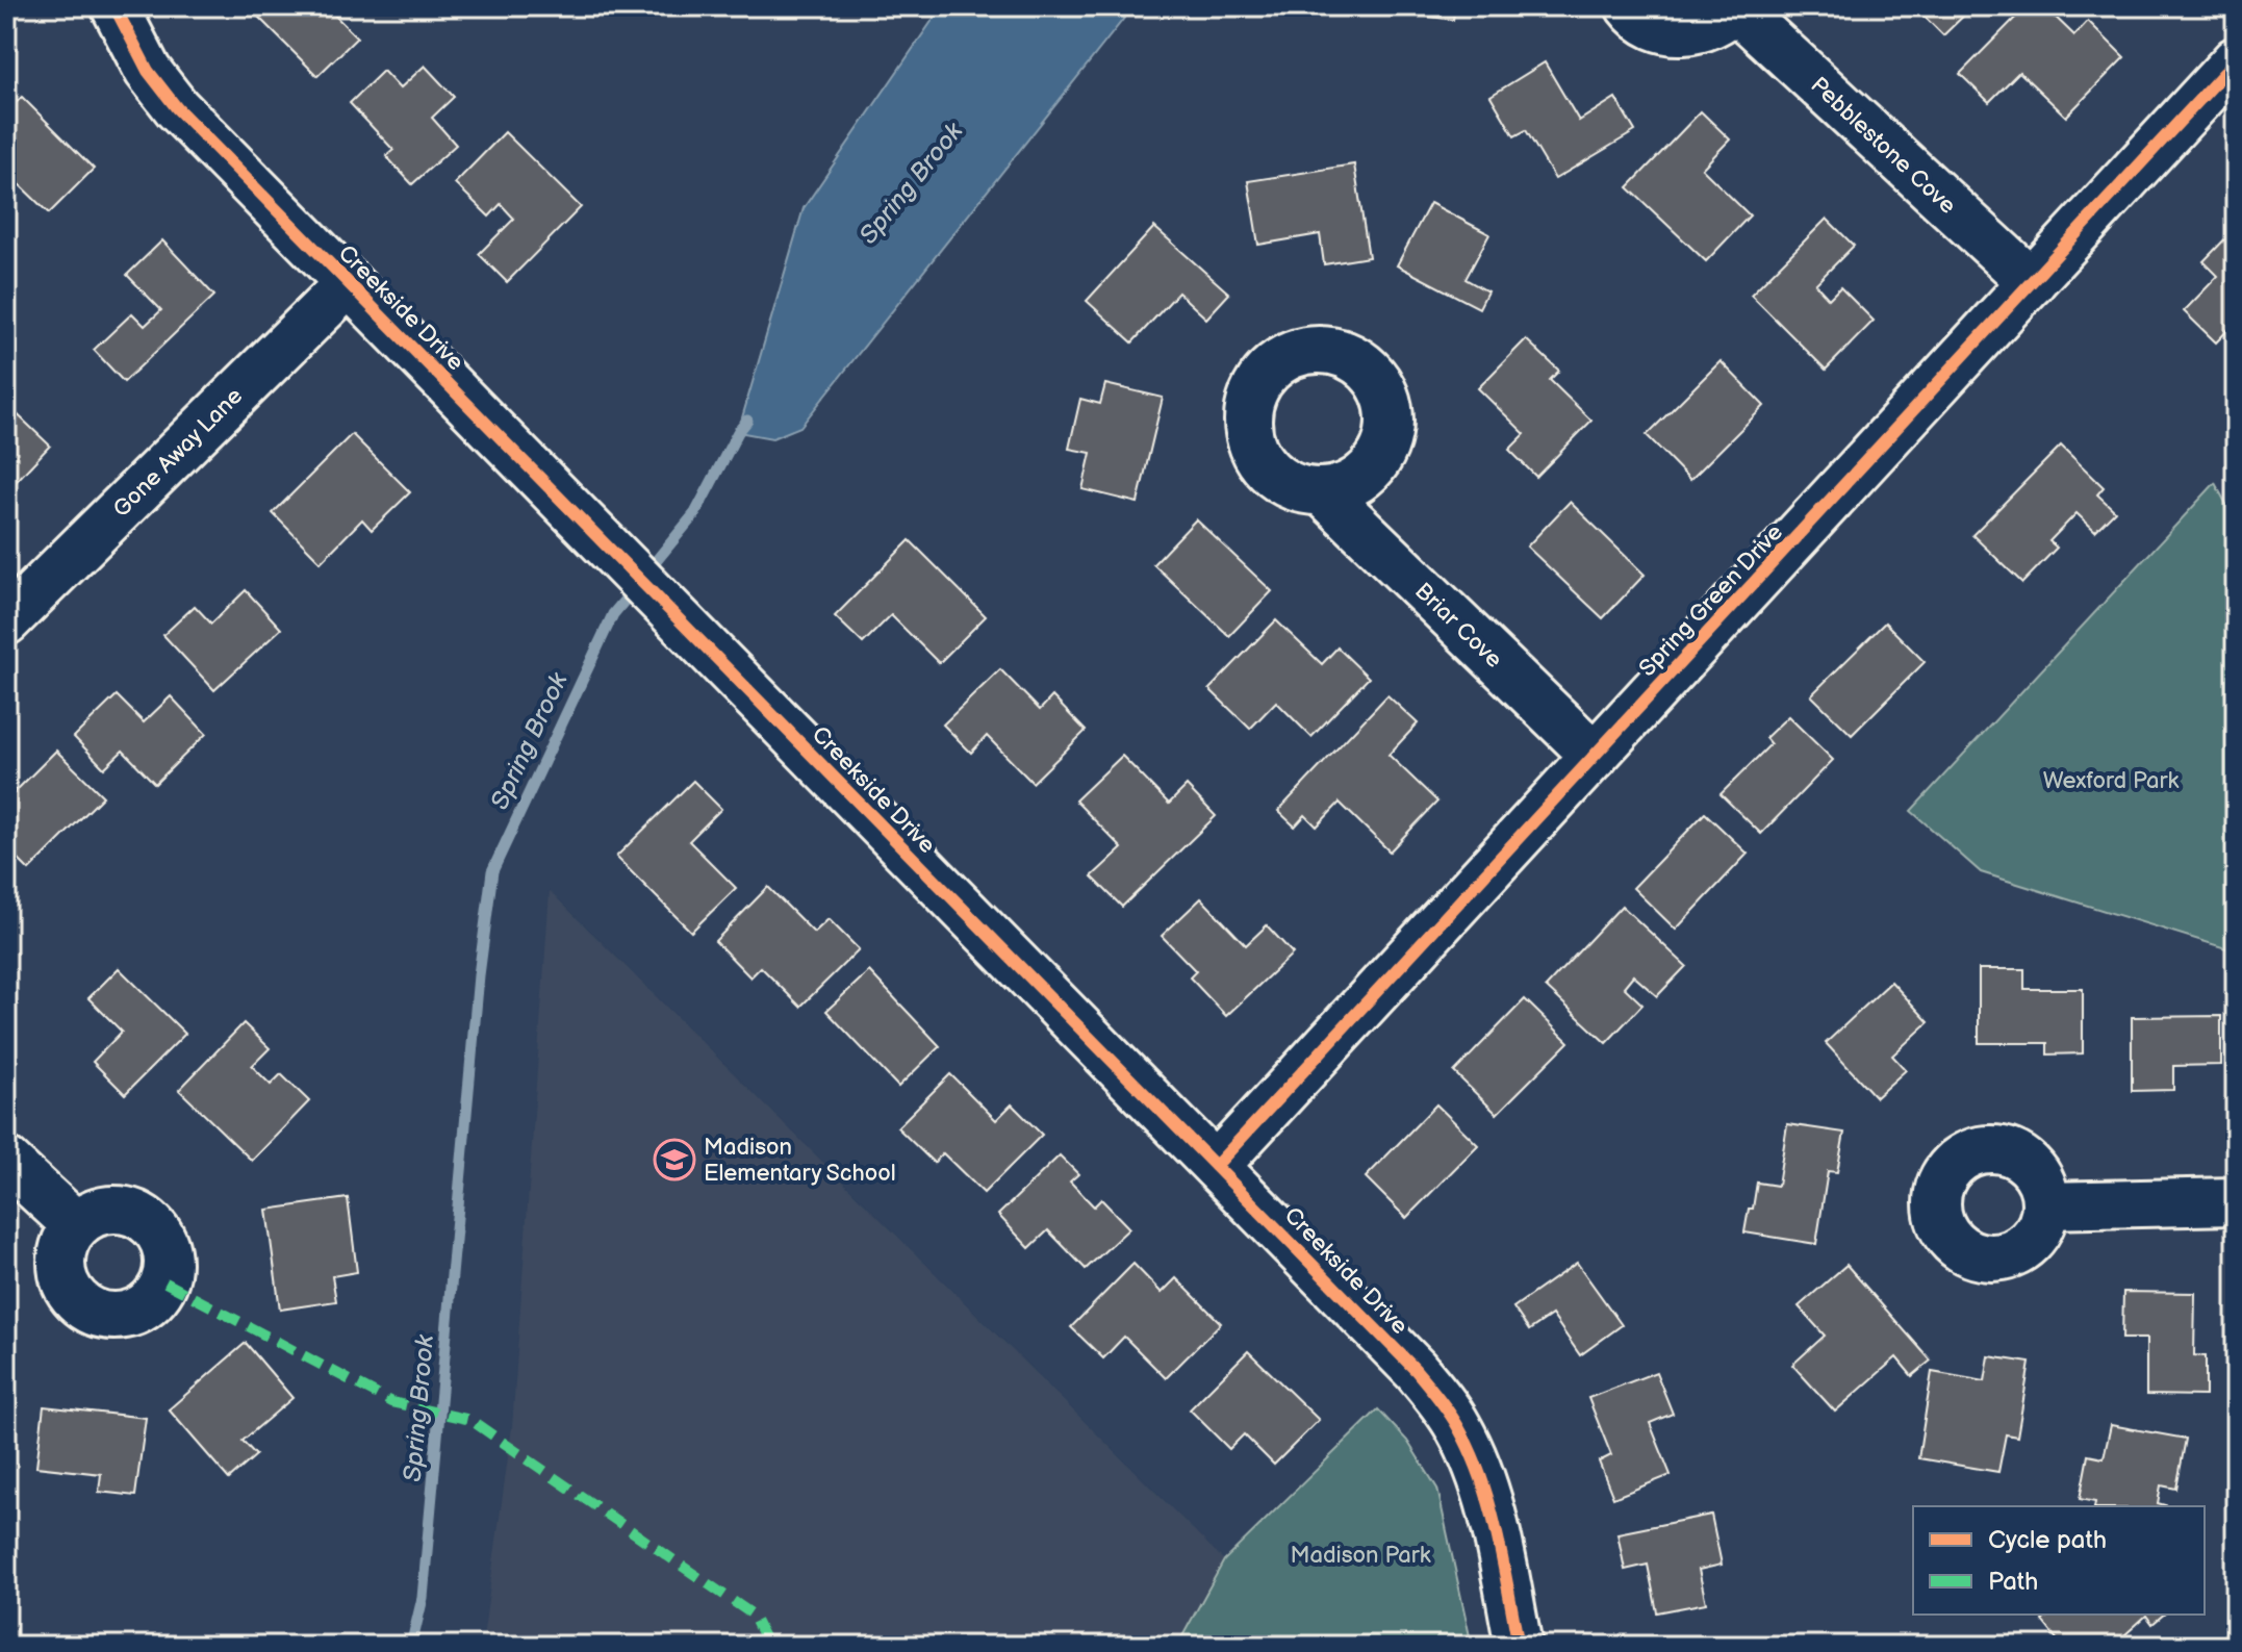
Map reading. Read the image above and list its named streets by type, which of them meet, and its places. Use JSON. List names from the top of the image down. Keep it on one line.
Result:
{"streets":{"street":["Pebblestone Cove","Creekside Drive","Gone Away Lane","Spring Green Drive","Briar Cove"]},"crossings":[["Pebblestone Cove","Spring Green Drive"],["Creekside Drive","Gone Away Lane"],["Creekside Drive","Spring Green Drive"],["Spring Green Drive","Briar Cove"]],"water":["Spring Brook"],"parks":["Wexford Park","Madison Park"],"places":{"school or university":["Madison Elementary School"]},"legend":["Cycle path","Path"]}
